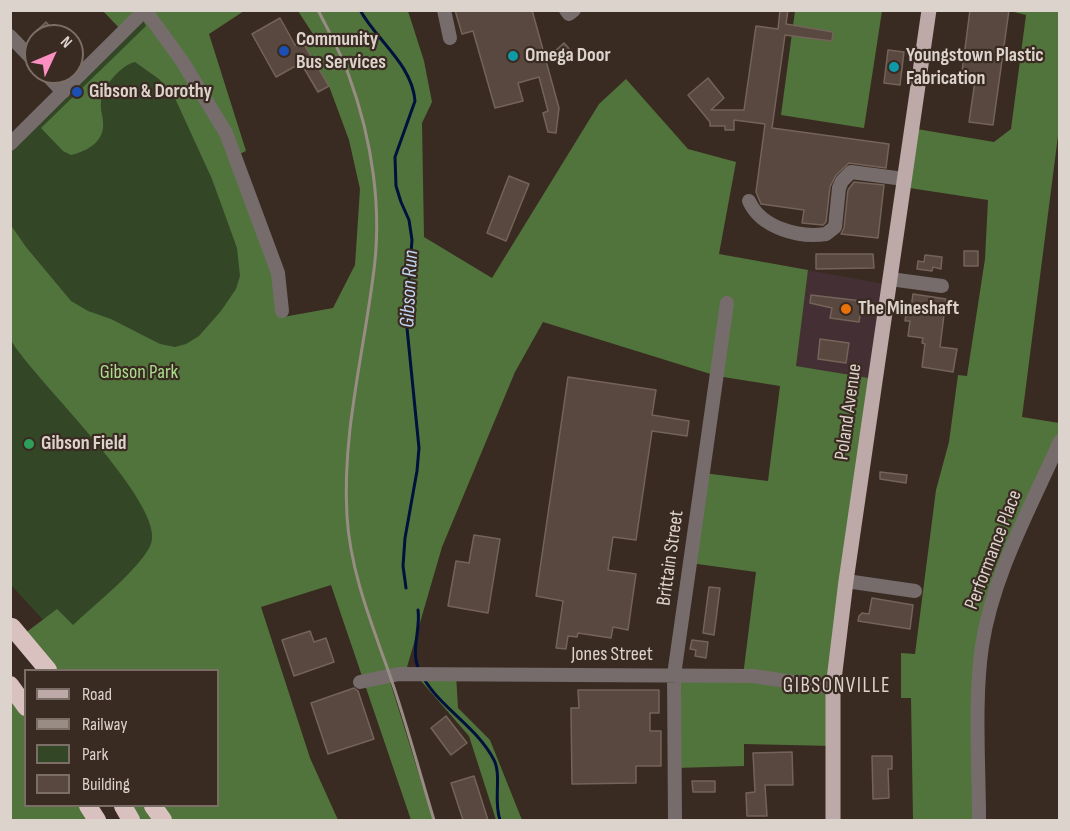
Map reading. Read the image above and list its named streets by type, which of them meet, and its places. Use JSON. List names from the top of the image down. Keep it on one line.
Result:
{"streets":{"main road":["Poland Avenue"],"street":["Performance Place","Brittain Street","Jones Street"]},"crossings":[["Poland Avenue","Jones Street"],["Brittain Street","Jones Street"]],"districts":["GIBSONVILLE"],"water":["Gibson Run"],"parks":["Gibson Park"],"places":["Community Bus Services","Omega Door","Youngstown Plastic Fabrication","Gibson & Dorothy","The Mineshaft","Gibson Field"],"legend":["Road","Railway","Park","Building"],"north":"top right"}
